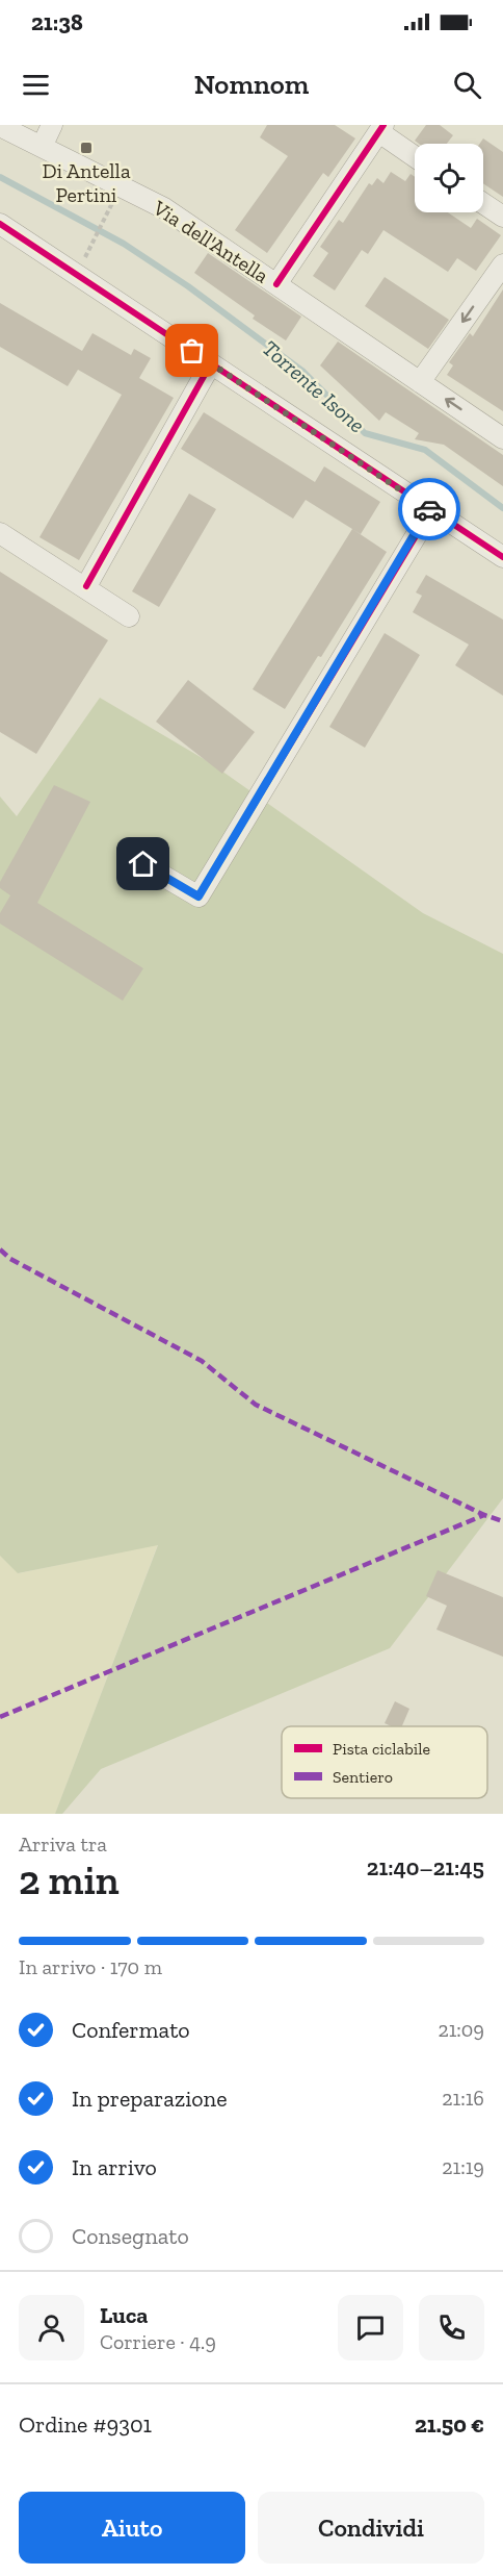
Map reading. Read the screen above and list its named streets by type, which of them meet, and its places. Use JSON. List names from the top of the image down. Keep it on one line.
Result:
{"streets":{"street":["Via dell'Antella"]},"water":["Torrente Isone"],"places":{"transit":["Di Antella Pertini"]},"legend":["Pista ciclabile","Sentiero"],"page":{"status":"21:38","header":"Nomnom","heading":["2 min","Arriva tra","21:40–21:45"],"panel":["Luca","Corriere · 4.9","Ordine #9301","21.50 €"],"bar":"In arrivo · 170 m","list":[["Confermato","21:09"],["In preparazione","21:16"],["In arrivo","21:19"],"Consegnato"],"buttons":["Aiuto","Condividi"]}}
